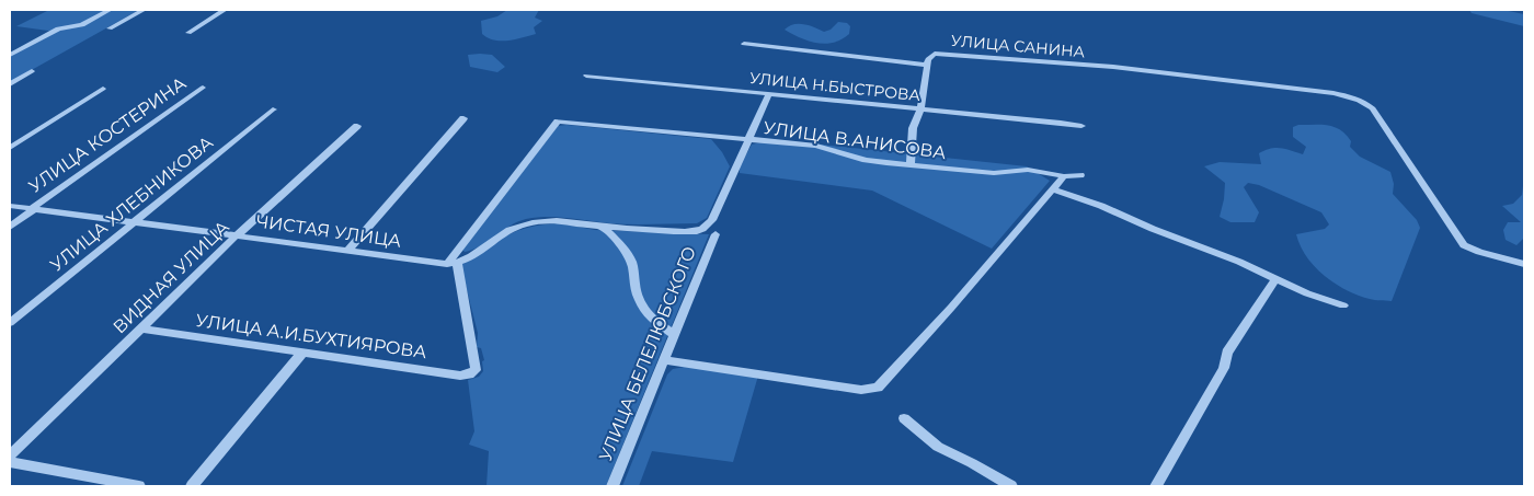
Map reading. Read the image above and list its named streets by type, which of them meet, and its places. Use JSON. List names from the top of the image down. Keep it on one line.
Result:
{"streets":{"street":["УЛИЦА САНИНА","УЛИЦА Н.БЫСТРОВА","УЛИЦА КОСТЕРИНА","УЛИЦА В.АНИСОВА","УЛИЦА ХЛЕБНИКОВА","ЧИСТАЯ УЛИЦА","ВИДНАЯ УЛИЦА","УЛИЦА А.И.БУХТИЯРОВА","УЛИЦА БЕЛЕЛЮБСКОГО"]},"crossings":[["УЛИЦА Н.БЫСТРОВА","УЛИЦА БЕЛЕЛЮБСКОГО"],["УЛИЦА КОСТЕРИНА","ЧИСТАЯ УЛИЦА"],["УЛИЦА В.АНИСОВА","ЧИСТАЯ УЛИЦА"],["УЛИЦА В.АНИСОВА","УЛИЦА А.И.БУХТИЯРОВА"],["УЛИЦА В.АНИСОВА","УЛИЦА БЕЛЕЛЮБСКОГО"],["УЛИЦА ХЛЕБНИКОВА","ЧИСТАЯ УЛИЦА"],["ЧИСТАЯ УЛИЦА","ВИДНАЯ УЛИЦА"],["ЧИСТАЯ УЛИЦА","УЛИЦА А.И.БУХТИЯРОВА"],["ВИДНАЯ УЛИЦА","УЛИЦА А.И.БУХТИЯРОВА"]]}
